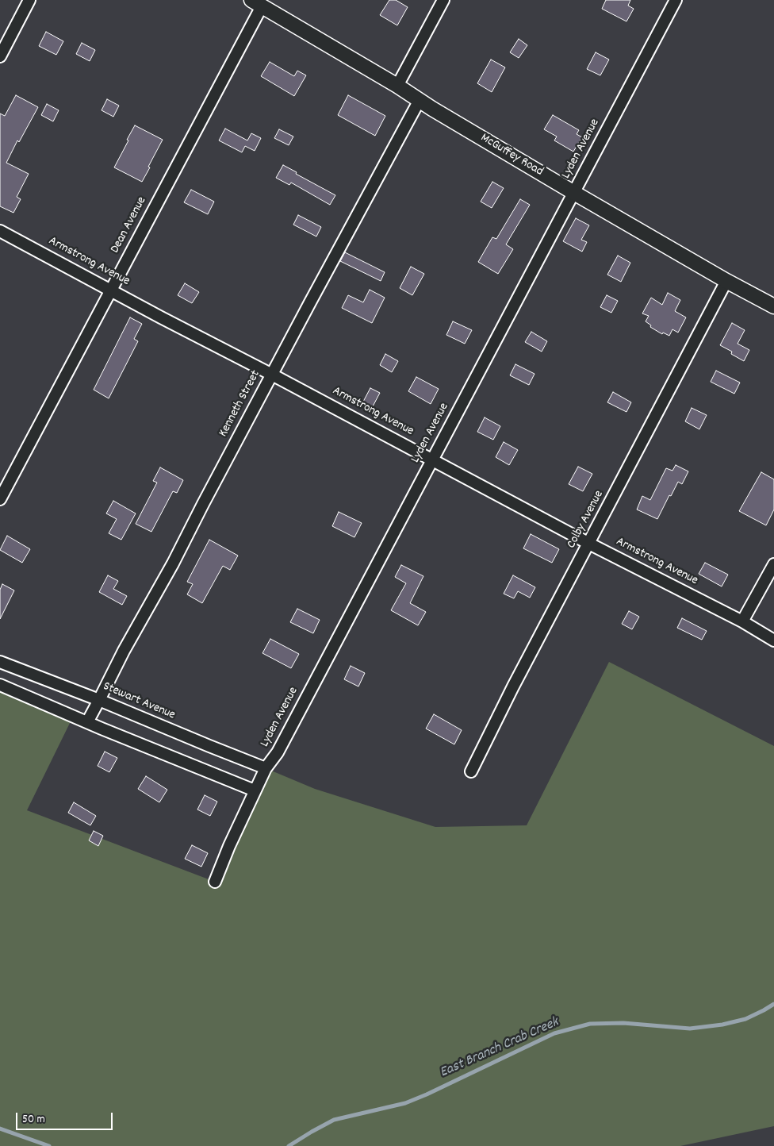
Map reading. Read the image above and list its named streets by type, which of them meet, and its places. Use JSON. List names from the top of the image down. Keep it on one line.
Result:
{"streets":{"street":["Lyden Avenue","McGuffey Road","Dean Avenue","Armstrong Avenue","Kenneth Street","Colby Avenue","Stewart Avenue"]},"crossings":[["Lyden Avenue","McGuffey Road"],["Lyden Avenue","Armstrong Avenue"],["Lyden Avenue","Stewart Avenue"],["McGuffey Road","Dean Avenue"],["McGuffey Road","Kenneth Street"],["McGuffey Road","Colby Avenue"],["Dean Avenue","Armstrong Avenue"],["Armstrong Avenue","Kenneth Street"],["Armstrong Avenue","Colby Avenue"],["Kenneth Street","Stewart Avenue"]],"water":["East Branch Crab Creek"],"scale_bar":"50 m"}
